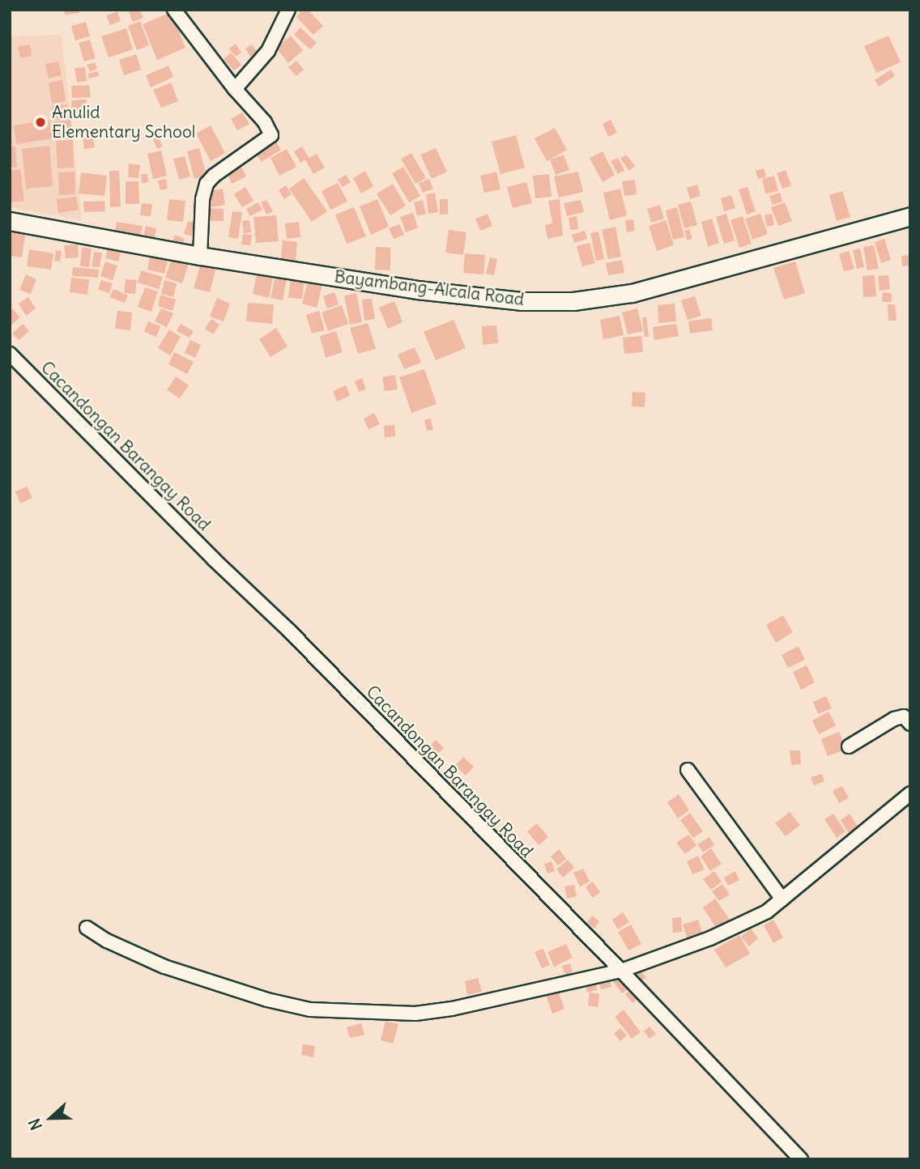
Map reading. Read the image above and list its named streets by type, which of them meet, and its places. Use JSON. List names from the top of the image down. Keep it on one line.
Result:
{"streets":{"main road":["Bayambang-Alcala Road"],"street":["Cacandongan Barangay Road"]},"places":["Anulid Elementary School"],"north":"left"}
